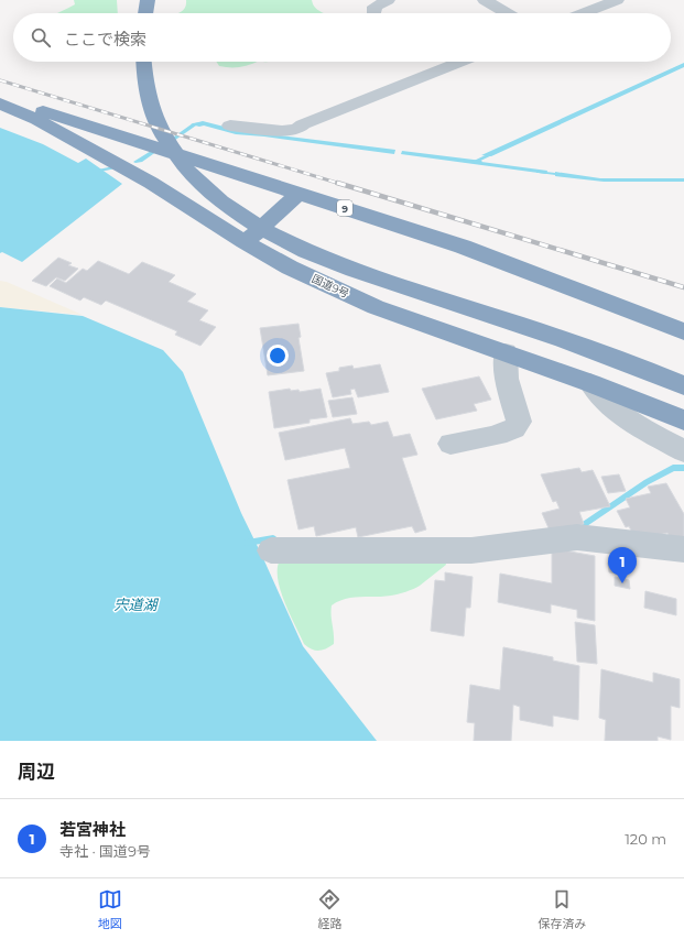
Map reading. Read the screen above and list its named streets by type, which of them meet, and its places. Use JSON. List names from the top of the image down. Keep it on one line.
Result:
{"streets":{"highway":["9","国道9号"]},"water":["宍道湖"],"page":{"search":"ここで検索","pins":"1","heading":"周辺","list":[{"mark":"1","name":"若宮神社","note":"寺社 · 国道9号","value":"120 m"}],"nav":["地図","経路","保存済み"]}}
